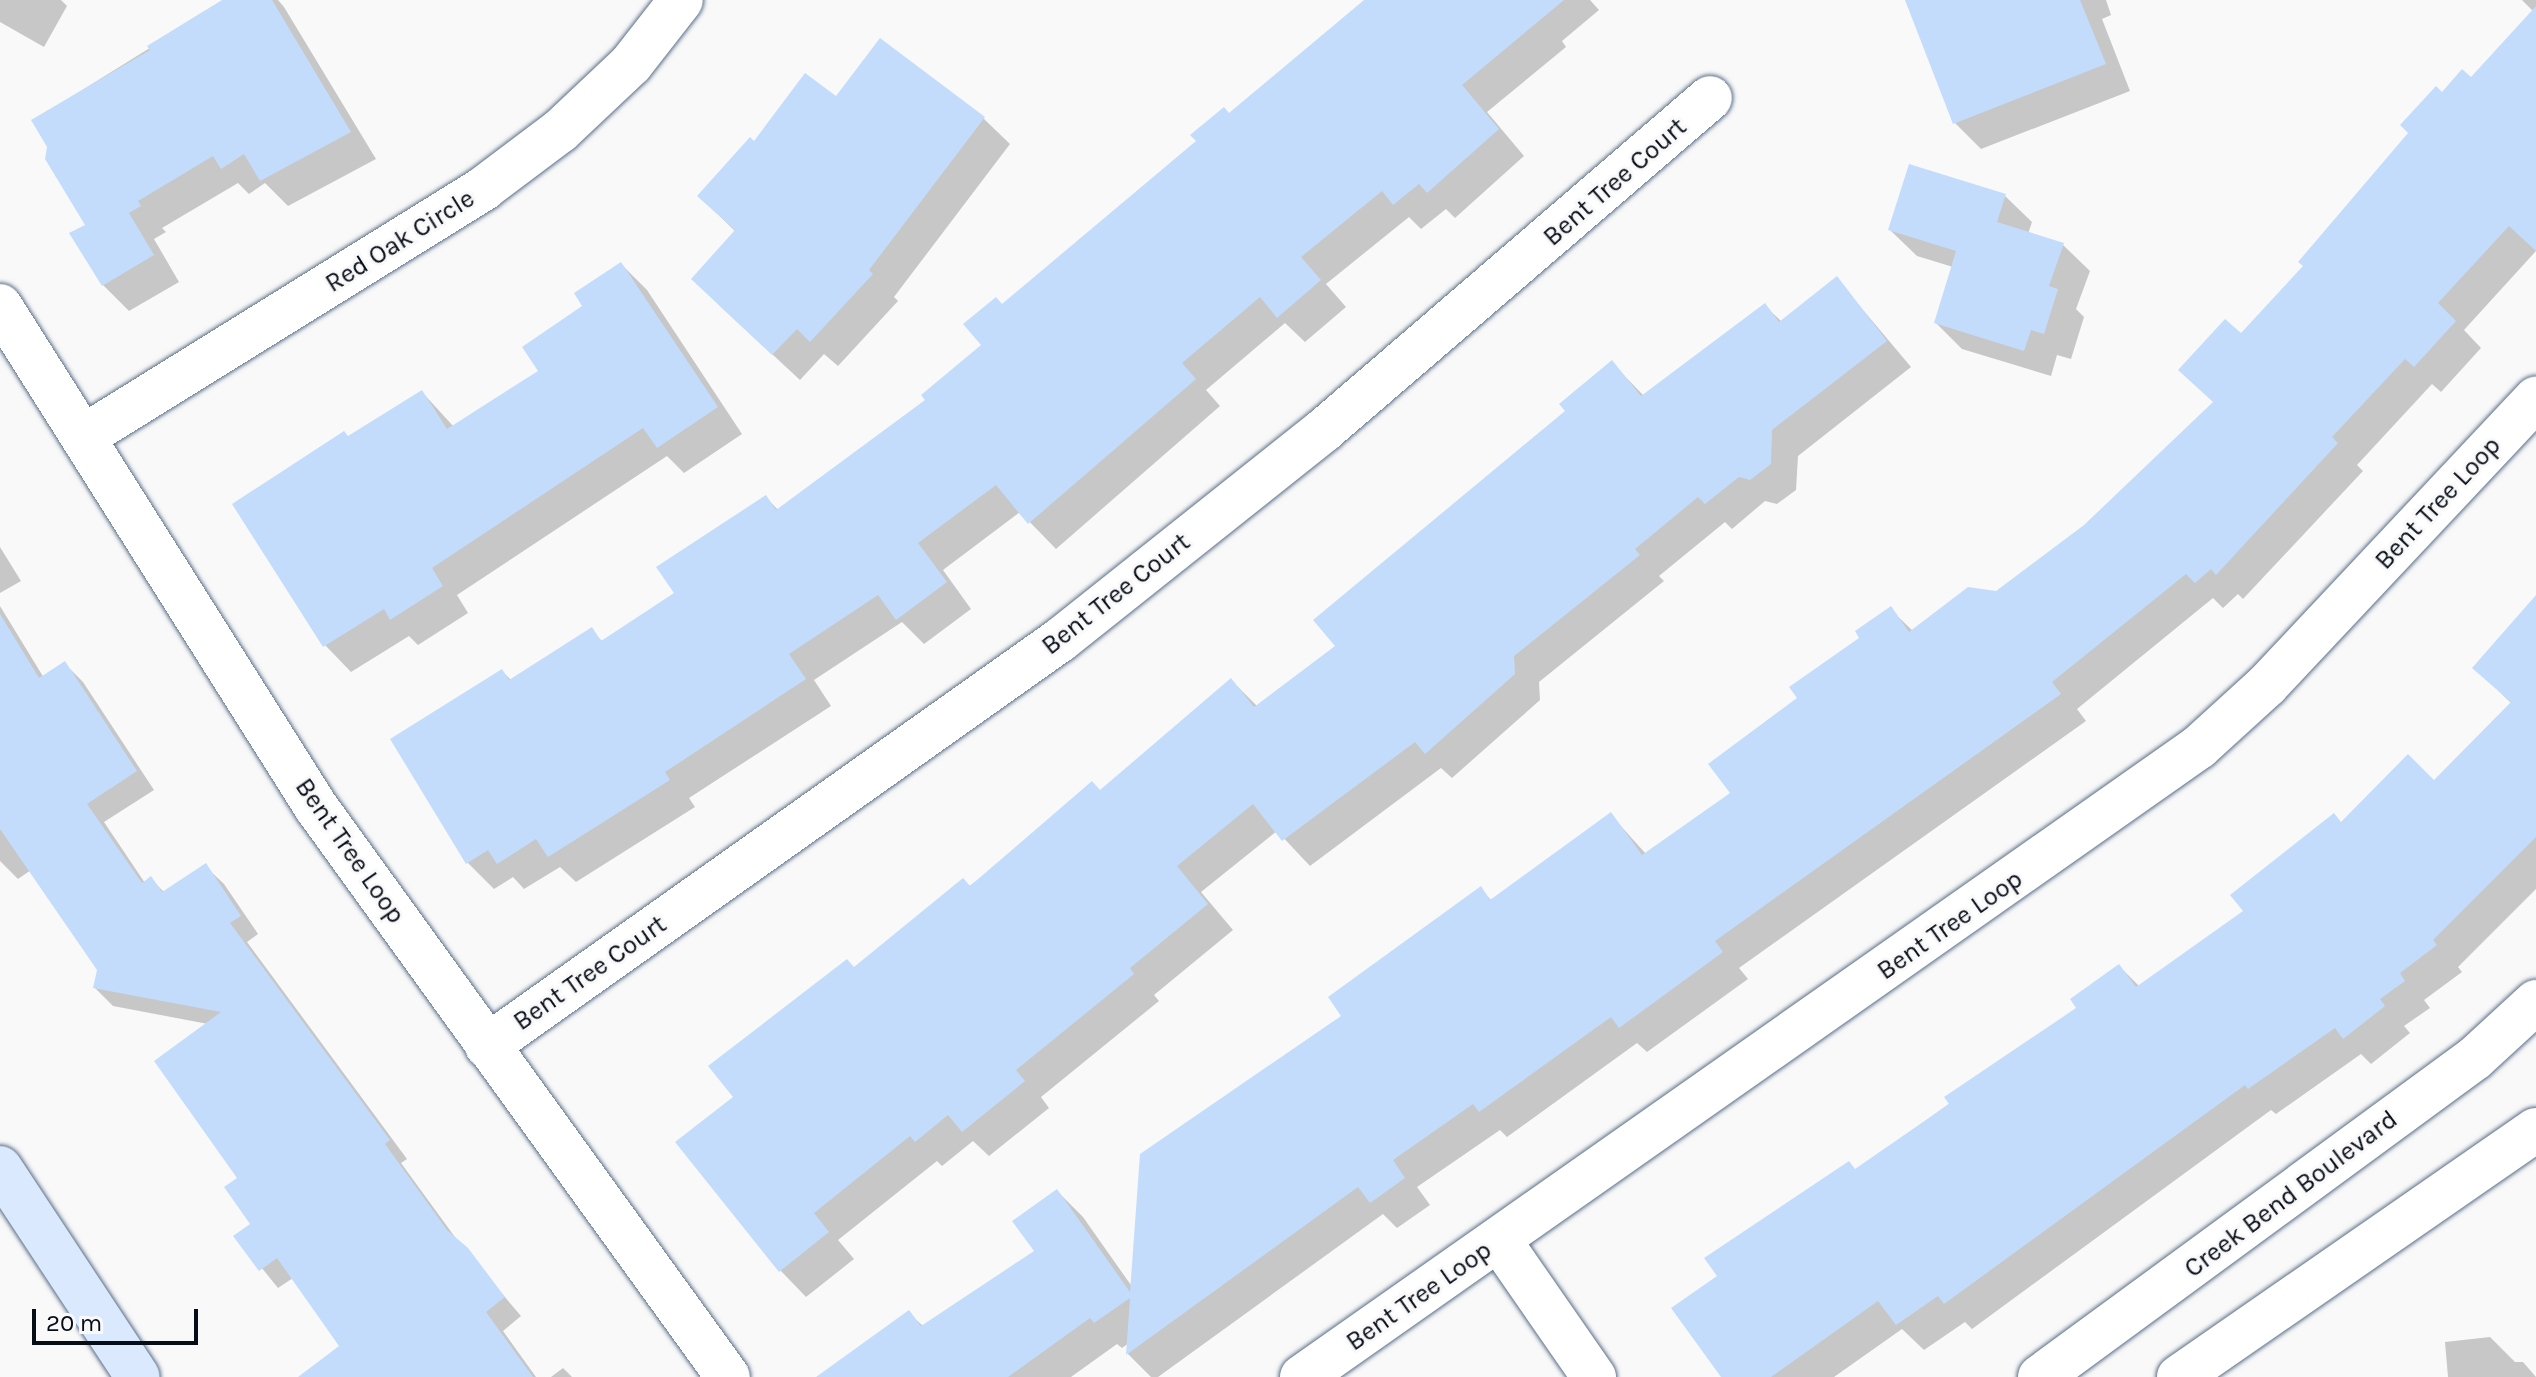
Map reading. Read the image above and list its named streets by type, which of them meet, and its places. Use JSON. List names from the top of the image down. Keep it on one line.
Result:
{"streets":{"street":["Bent Tree Court","Red Oak Circle","Bent Tree Loop","Creek Bend Boulevard"]},"crossings":[["Bent Tree Court","Bent Tree Loop"],["Red Oak Circle","Bent Tree Loop"]],"scale_bar":"20 m"}
